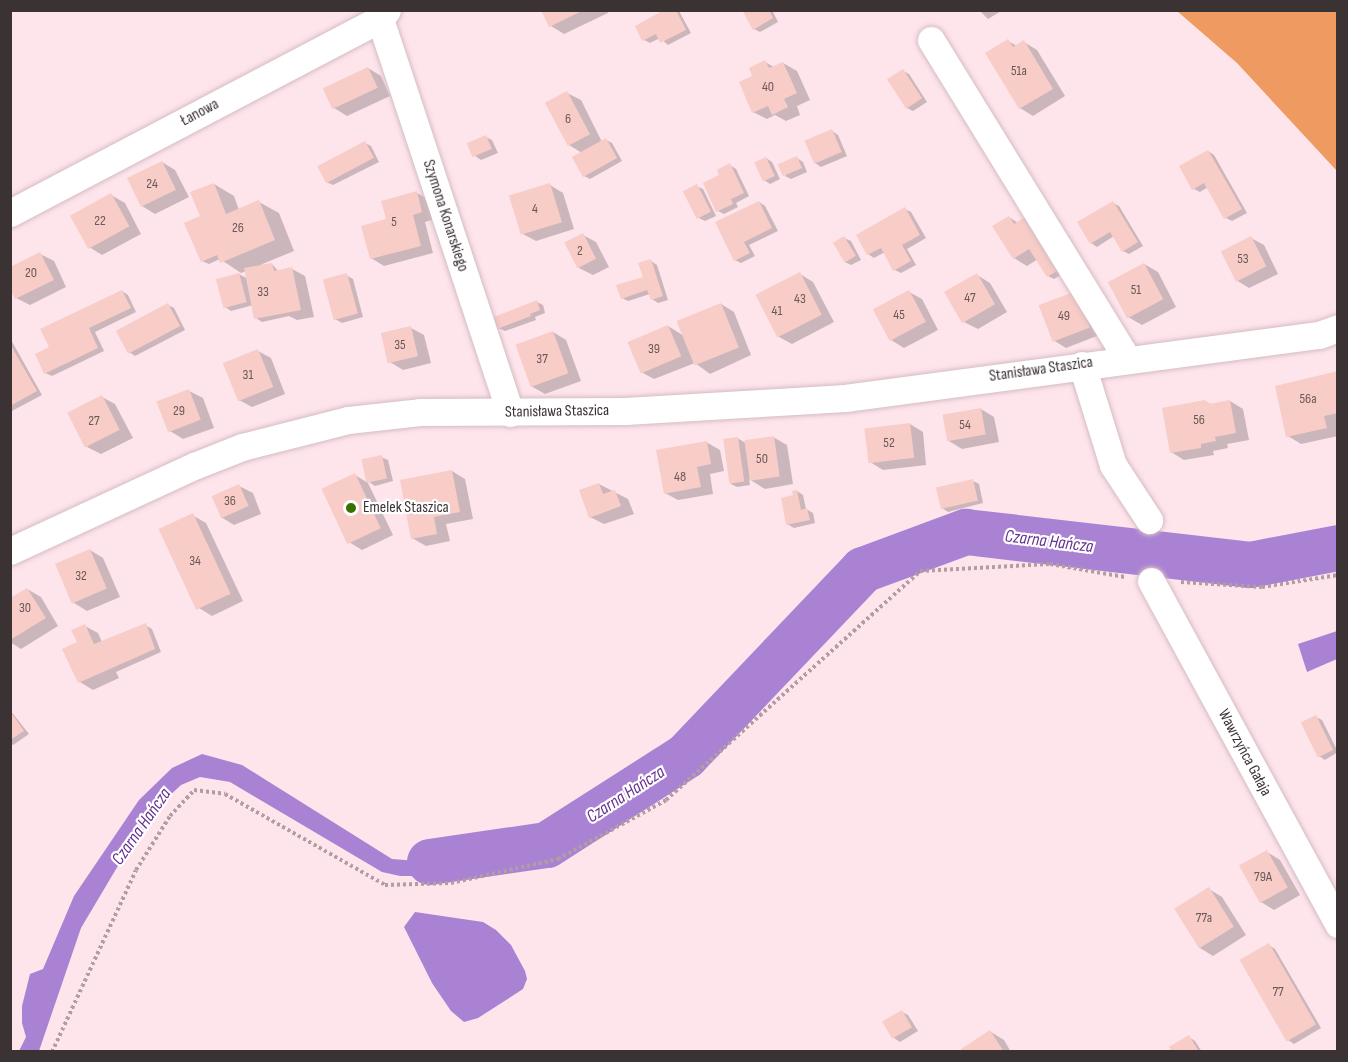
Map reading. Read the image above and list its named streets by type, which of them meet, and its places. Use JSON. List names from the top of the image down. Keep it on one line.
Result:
{"streets":{"street":["Łanowa","Szymona Konarskiego","Stanisława Staszica","Wawrzyńca Gałaja"]},"crossings":[["Łanowa","Szymona Konarskiego"],["Szymona Konarskiego","Stanisława Staszica"]],"water":["Czarna Hańcza"],"places":["Emelek Staszica"],"house_numbers":["51a","40","6","24","4","22","5","26","2","53","20","51","33","47","43","41","45","49","35","39","37","31","56a","29","56","27","54","52","50","48","36","34","32","30","79A","77a","77"]}
